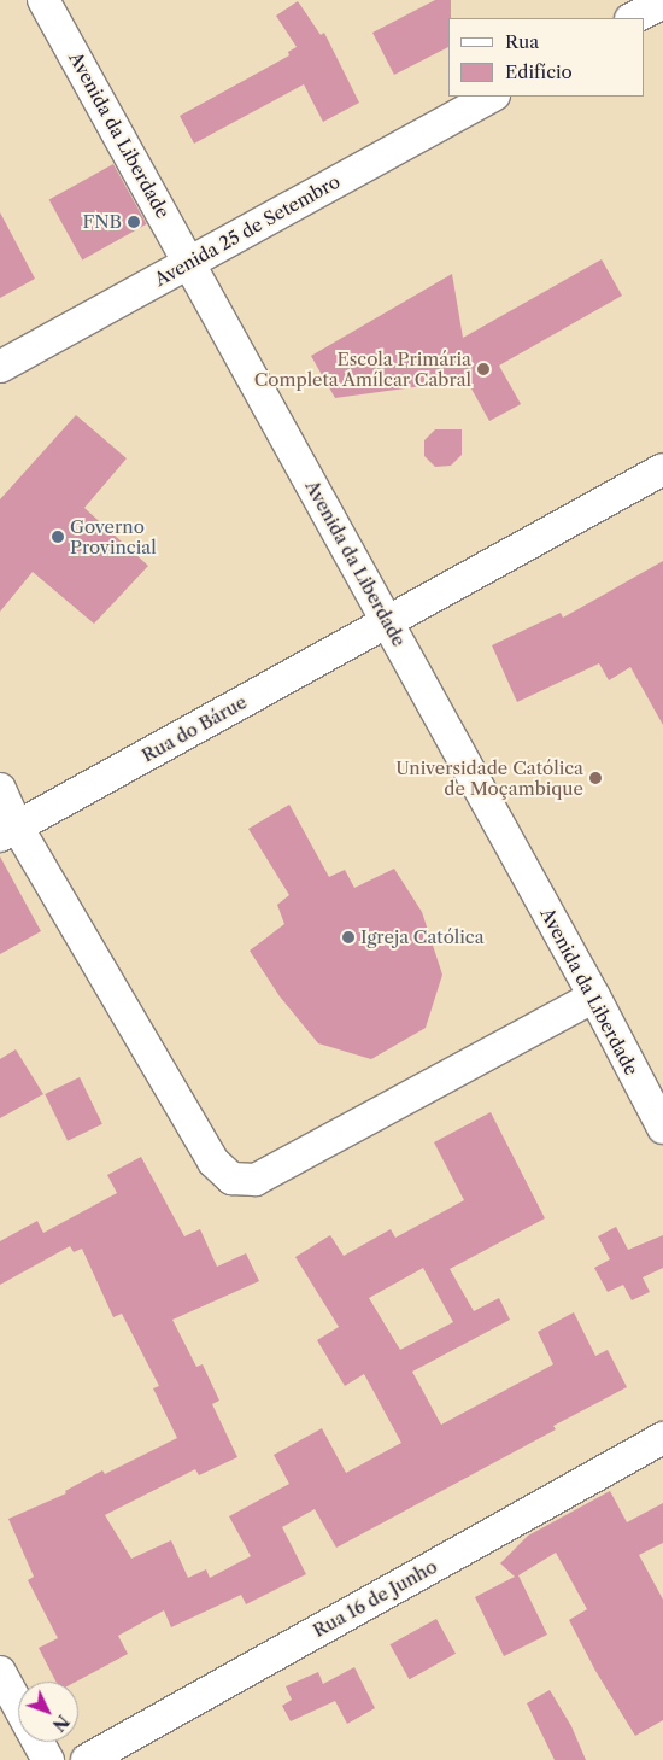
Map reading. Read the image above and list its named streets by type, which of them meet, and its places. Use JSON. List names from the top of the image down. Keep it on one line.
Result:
{"streets":{"street":["Avenida da Liberdade","Avenida 25 de Setembro","Rua do Bárue","Rua 16 de Junho"]},"crossings":[["Avenida da Liberdade","Avenida 25 de Setembro"],["Avenida da Liberdade","Rua do Bárue"]],"places":["FNB","Escola Primária Completa Amílcar Cabral","Governo Provincial","Universidade Católica de Moçambique","Igreja Católica"],"legend":["Rua","Edifício"],"north":"bottom right"}
